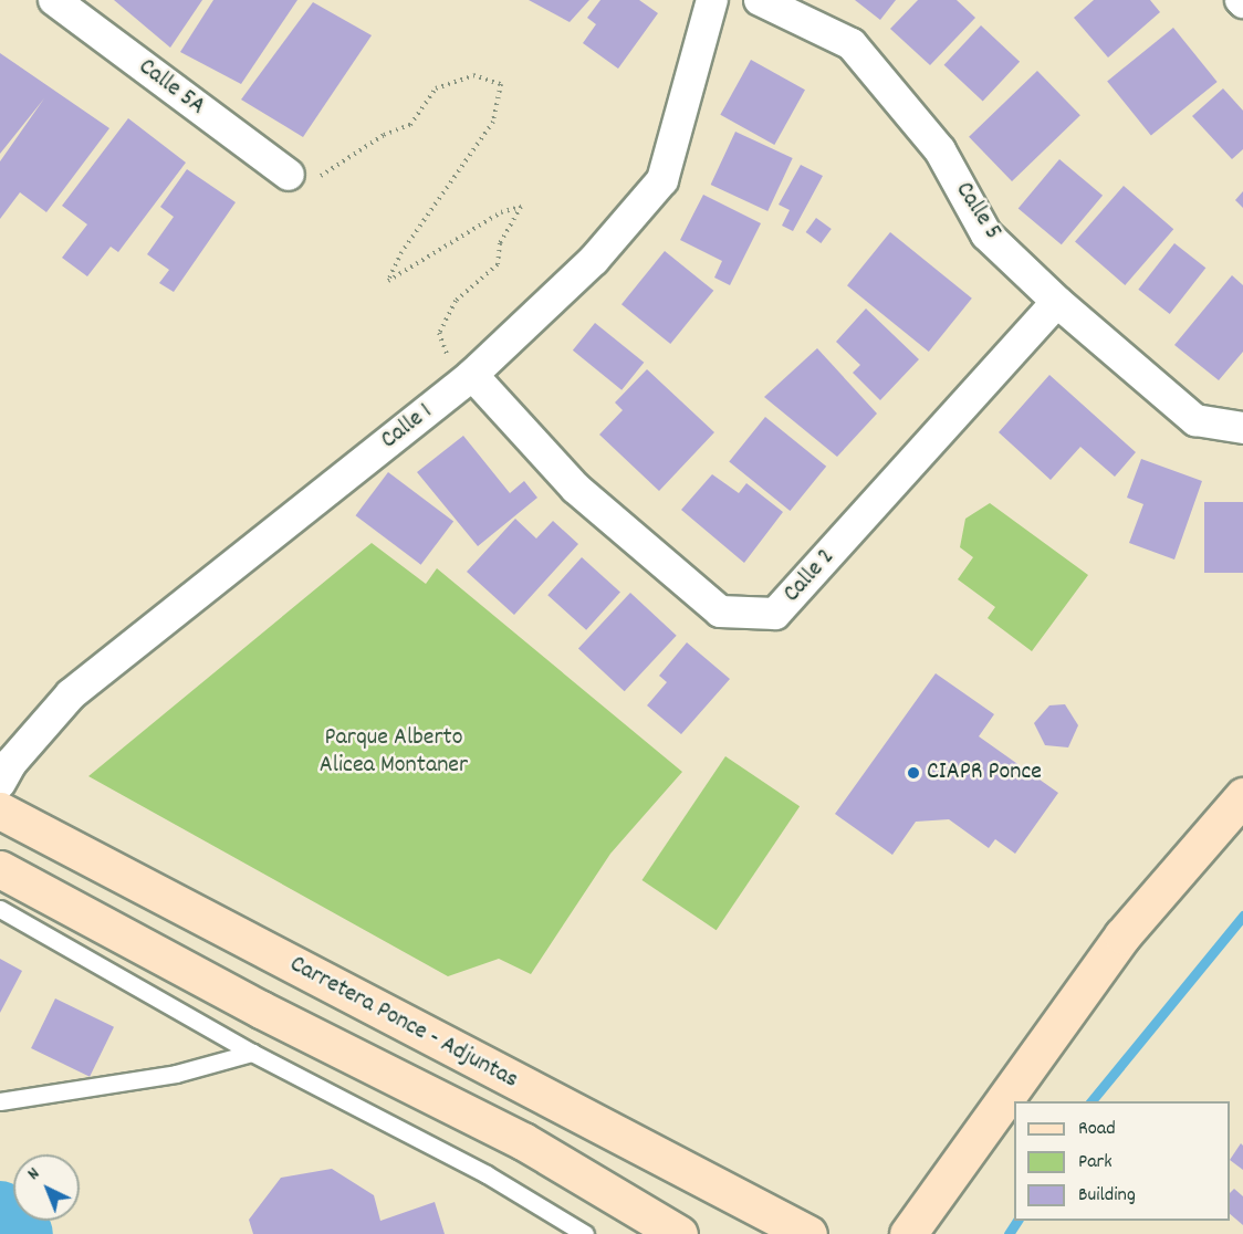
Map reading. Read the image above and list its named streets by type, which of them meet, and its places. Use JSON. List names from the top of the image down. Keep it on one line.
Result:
{"streets":{"street":["Calle 5A","Calle 5","Calle 1","Calle 2","Carretera Ponce - Adjuntas"]},"crossings":[["Calle 5","Calle 2"],["Calle 1","Calle 2"]],"parks":["Parque Alberto Alicea Montaner"],"places":["CIAPR Ponce"],"legend":["Road","Park","Building"],"north":"top left"}
